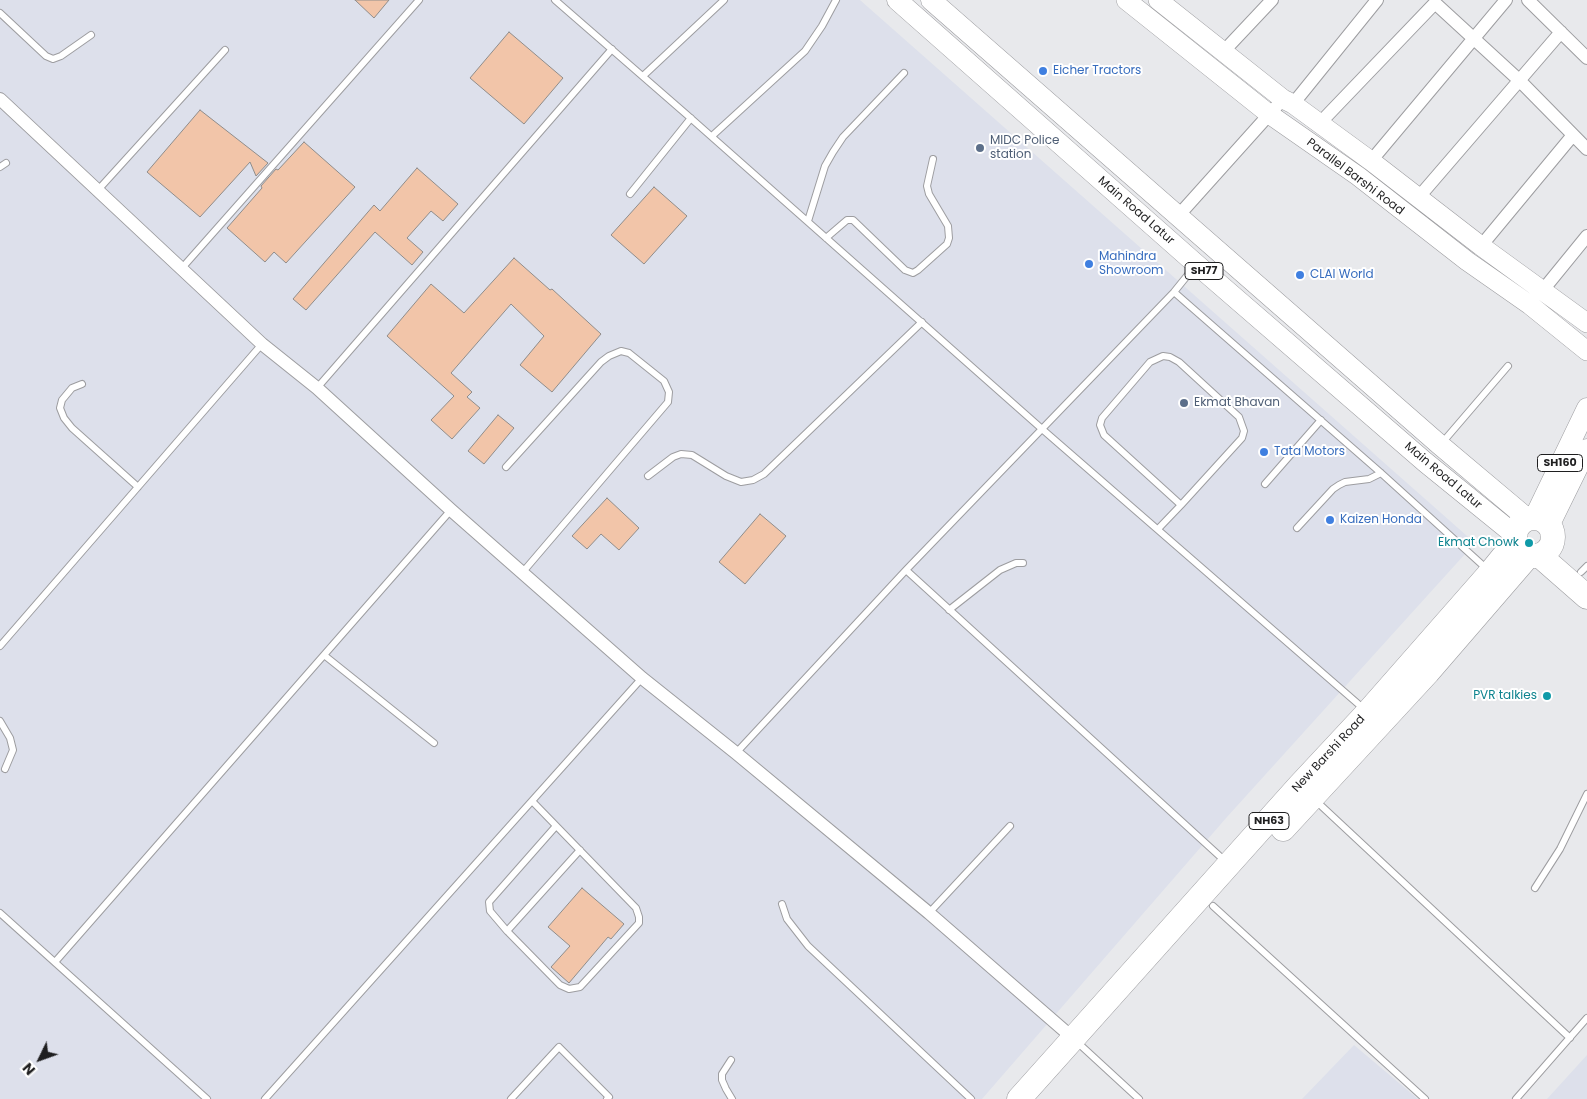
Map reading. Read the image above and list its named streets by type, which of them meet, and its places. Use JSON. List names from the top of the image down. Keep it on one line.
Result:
{"streets":{"highway":["New Barshi Road","NH63"],"main road":["Main Road Latur","SH77","SH160"],"street":["Parallel Barshi Road"]},"crossings":[["Main Road Latur","New Barshi Road"]],"places":["Eicher Tractors","MIDC Police station","Mahindra Showroom","CLAI World","Ekmat Bhavan","Tata Motors","Kaizen Honda","Ekmat Chowk","PVR talkies"],"north":"bottom left"}
